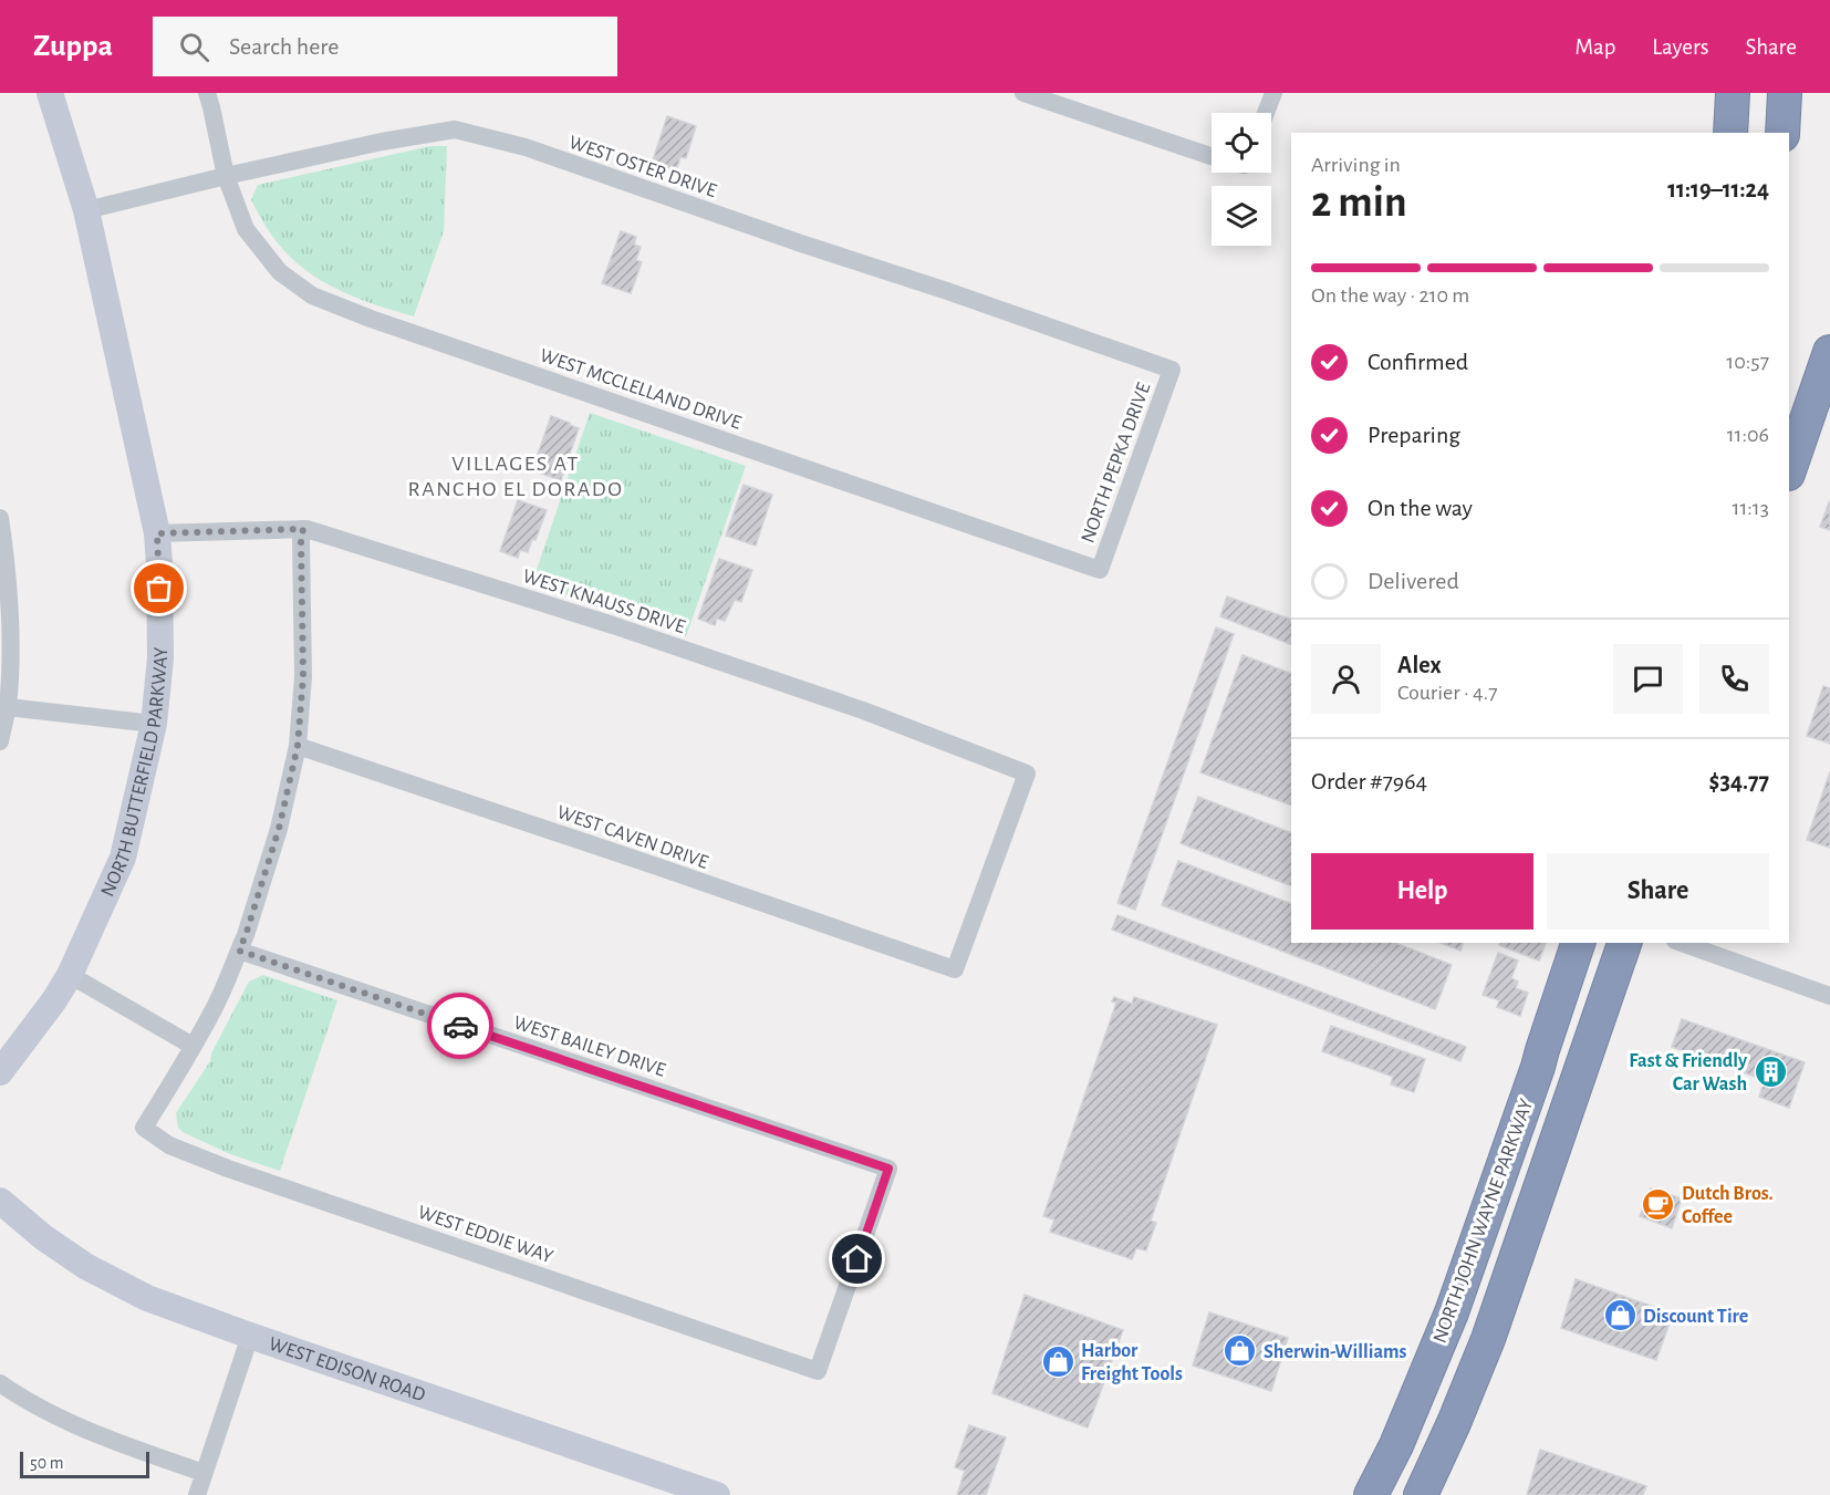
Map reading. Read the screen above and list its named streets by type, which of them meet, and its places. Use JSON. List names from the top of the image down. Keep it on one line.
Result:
{"streets":{"highway":["NORTH JOHN WAYNE PARKWAY"],"street":["WEST OSTER DRIVE","WEST MCCLELLAND DRIVE","NORTH PEPKA DRIVE","WEST KNAUSS DRIVE","NORTH BUTTERFIELD PARKWAY","WEST CAVEN DRIVE","WEST BAILEY DRIVE","WEST EDDIE WAY","WEST EDISON ROAD"]},"crossings":[["WEST OSTER DRIVE","WEST MCCLELLAND DRIVE"],["WEST OSTER DRIVE","NORTH PEPKA DRIVE"],["WEST OSTER DRIVE","NORTH BUTTERFIELD PARKWAY"],["WEST MCCLELLAND DRIVE","NORTH PEPKA DRIVE"],["WEST KNAUSS DRIVE","NORTH BUTTERFIELD PARKWAY"],["WEST KNAUSS DRIVE","WEST CAVEN DRIVE"],["WEST BAILEY DRIVE","WEST EDDIE WAY"]],"districts":["VILLAGES AT RANCHO EL DORADO"],"places":{"building":["Fast & Friendly Car Wash"],"cafe":["Dutch Bros. Coffee"],"shop":["Discount Tire","Sherwin-Williams","Harbor Freight Tools"]},"scale_bar":"50 m","page":{"header":"Zuppa","search":"Search here","nav":["Map","Layers","Share"],"heading":["2 min","Arriving in","11:19–11:24"],"panel":["Alex","Courier · 4.7","Order #7964","$34.77"],"bar":"On the way · 210 m","list":[["Confirmed","10:57"],["Preparing","11:06"],["On the way","11:13"],"Delivered"],"buttons":["Help","Share"],"scale":"50 m"}}
